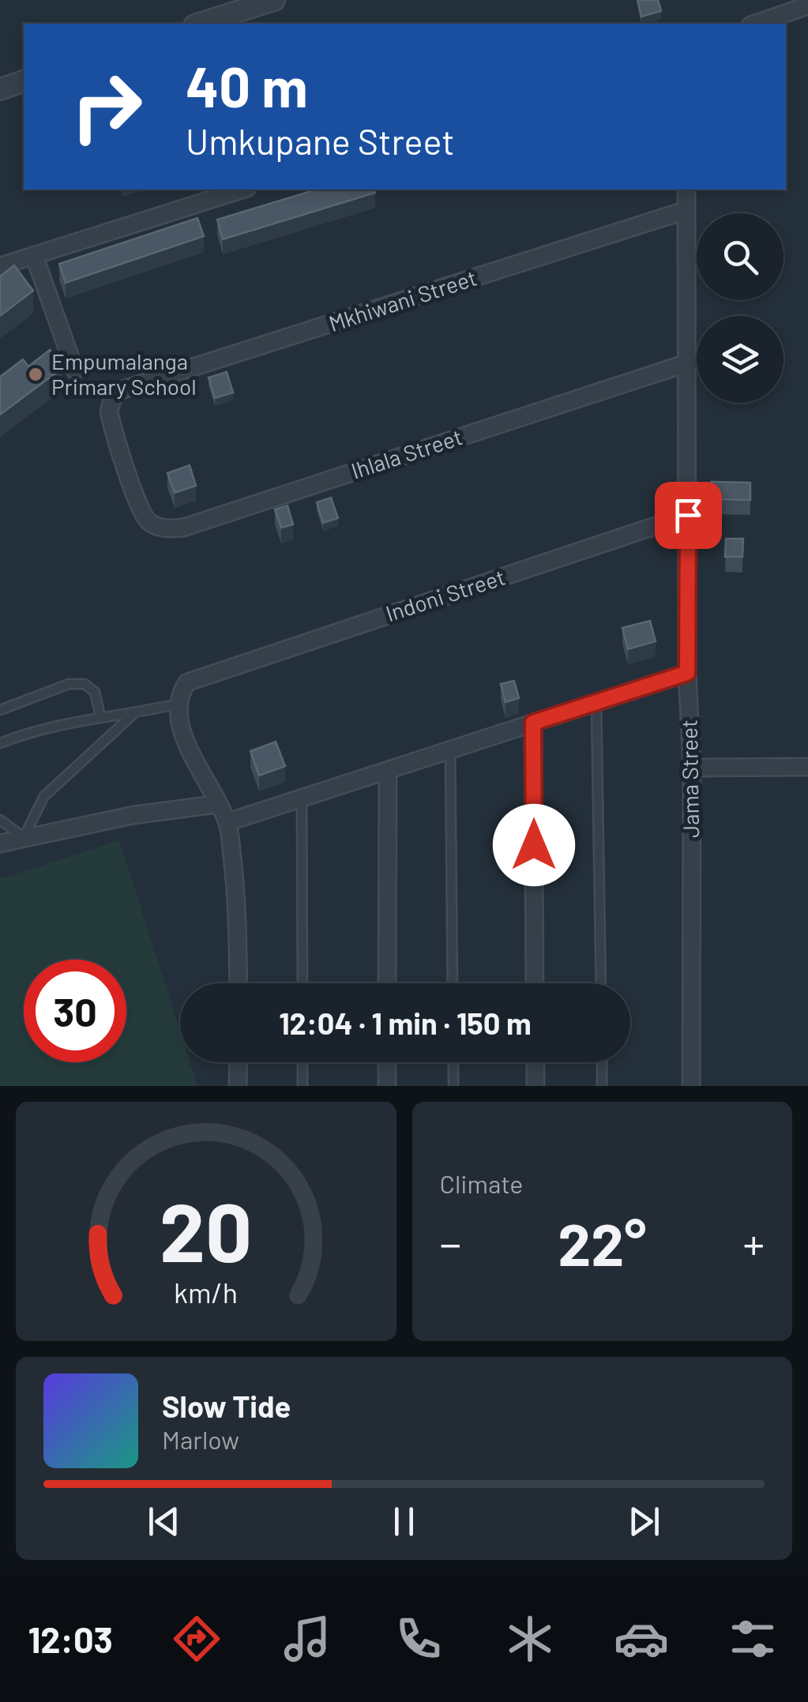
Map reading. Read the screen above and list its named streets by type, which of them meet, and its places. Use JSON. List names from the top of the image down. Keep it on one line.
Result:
{"streets":{"street":["Mkhiwani Street","Ihlala Street","Indoni Street","Jama Street"]},"crossings":[["Mkhiwani Street","Ihlala Street"],["Mkhiwani Street","Jama Street"],["Ihlala Street","Jama Street"],["Indoni Street","Jama Street"]],"places":["Empumalanga Primary School"],"page":{"turn":["40 m","Umkupane Street"],"limit":"30","trip":"12:04 · 1 min · 150 m","tile":"Climate","heat":["−","22°","+"],"song":["Slow Tide","Marlow"],"tabs":"12:03","gauge":["20","km/h"]}}
